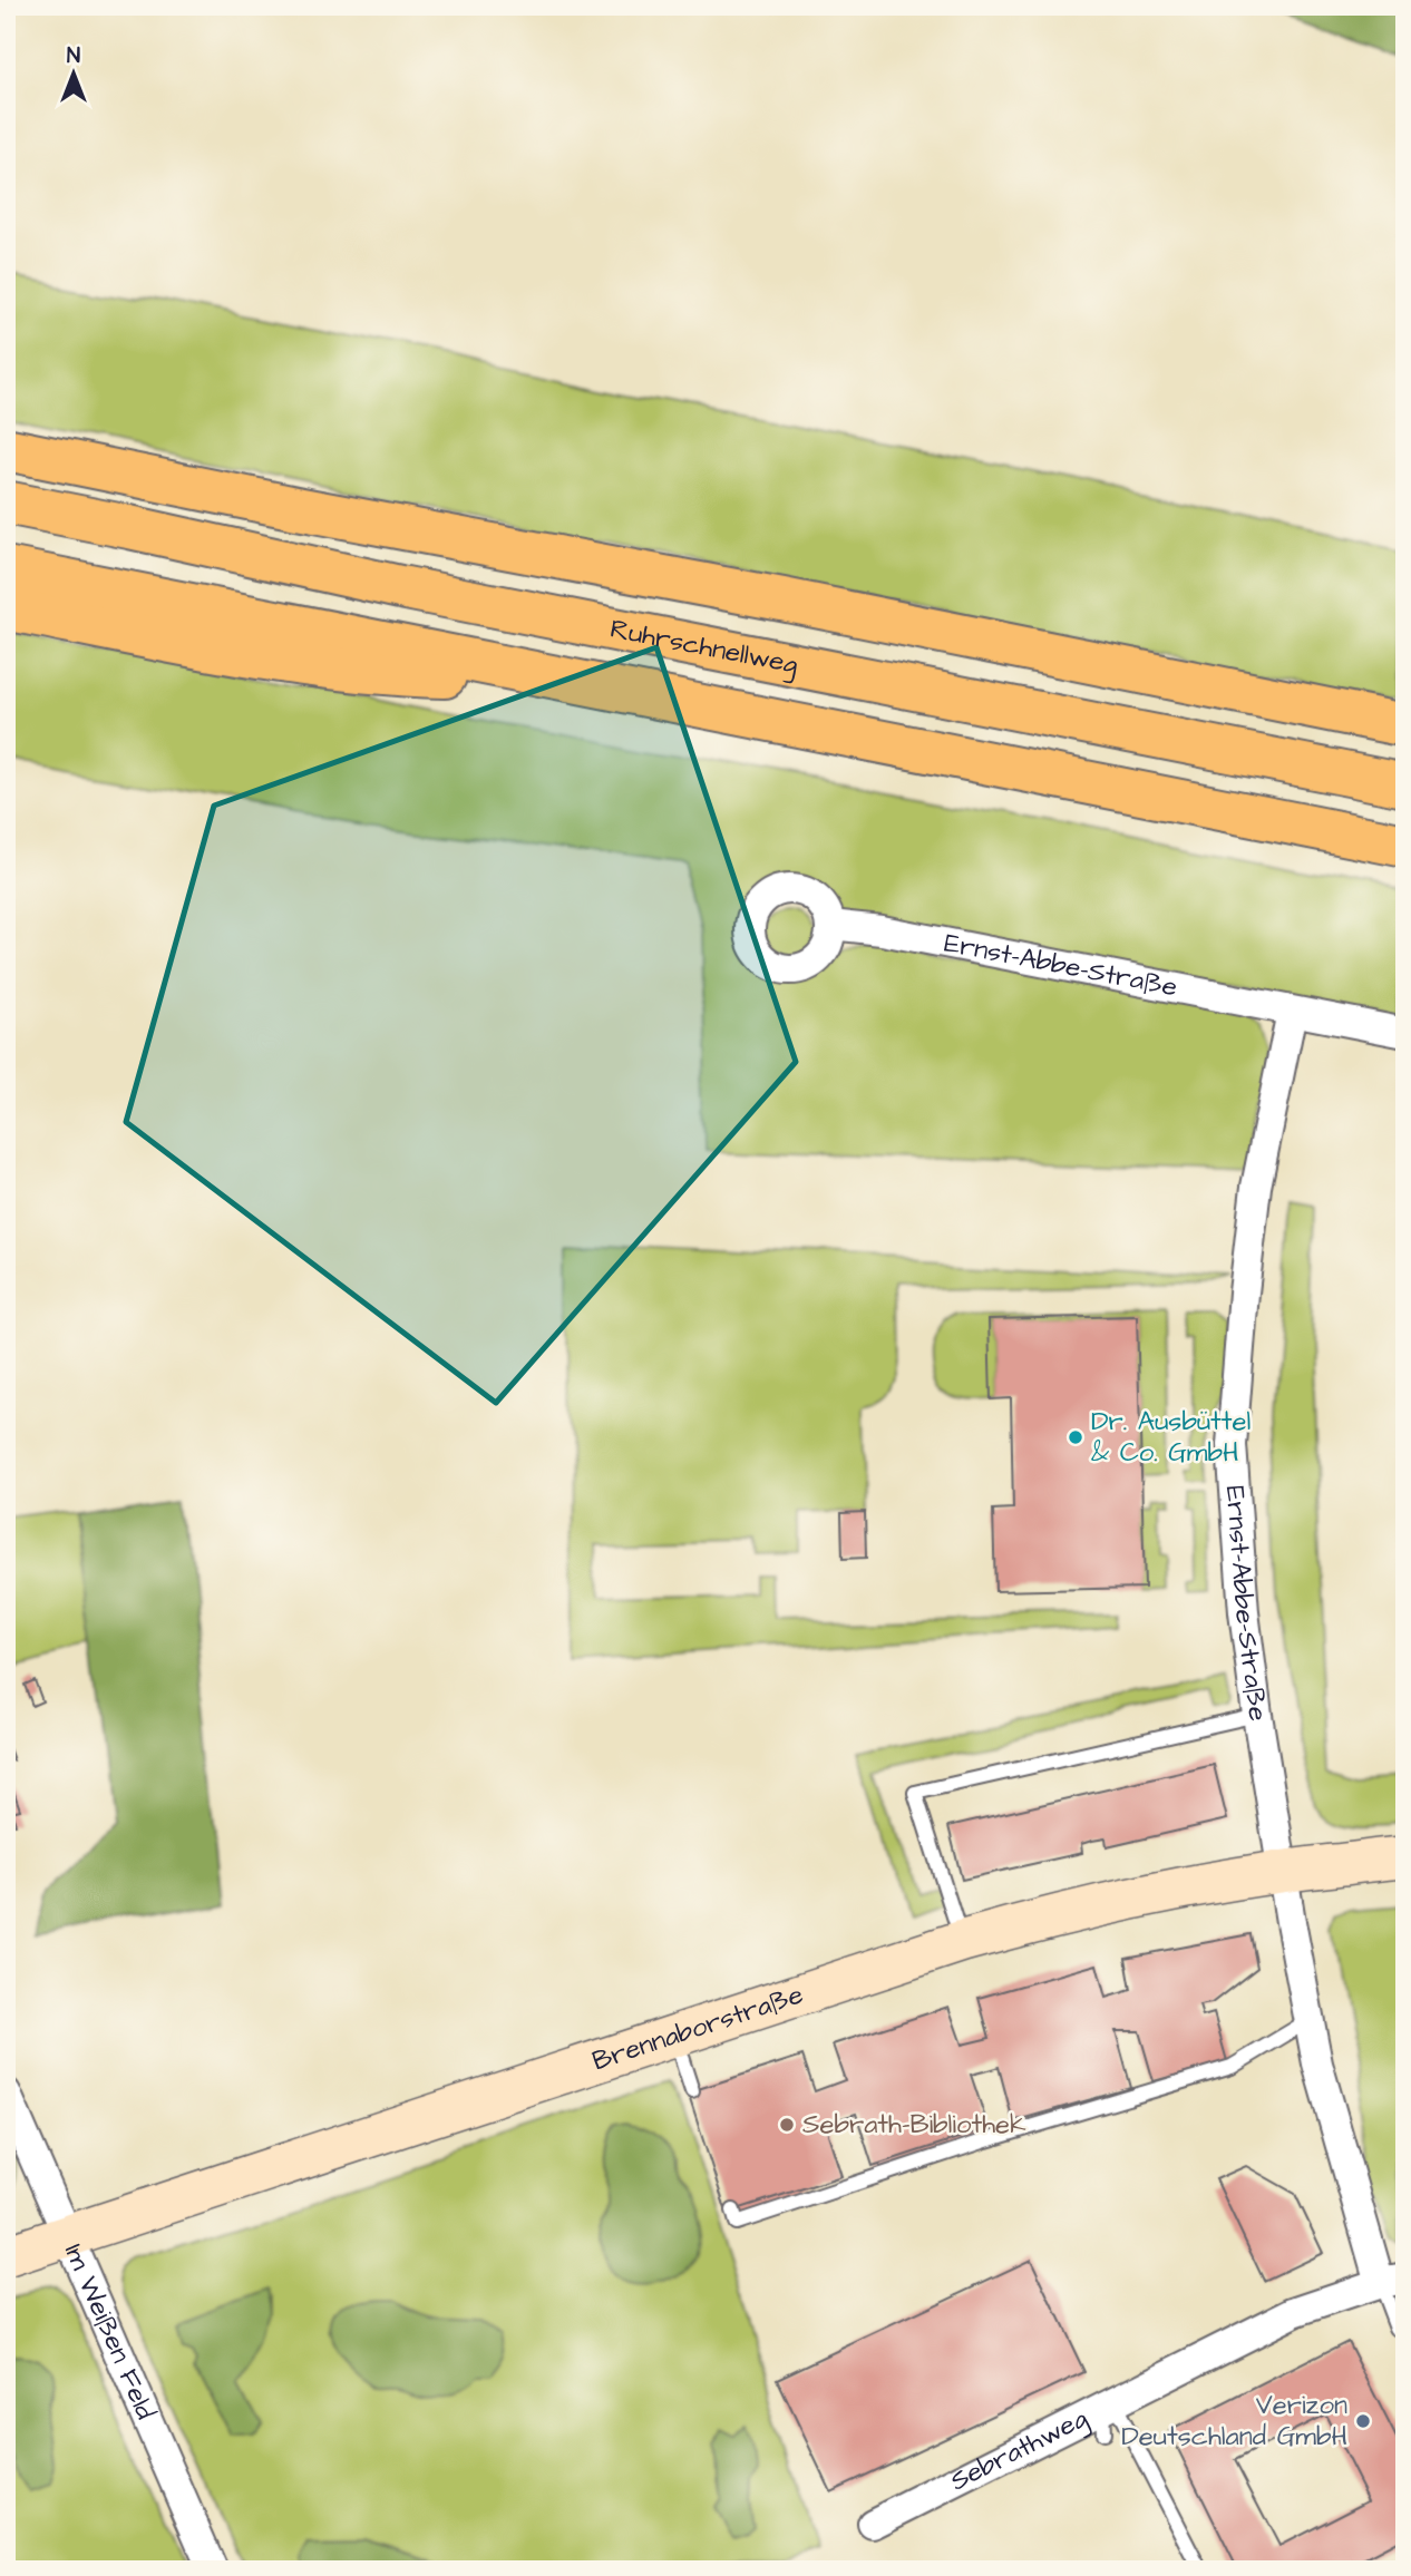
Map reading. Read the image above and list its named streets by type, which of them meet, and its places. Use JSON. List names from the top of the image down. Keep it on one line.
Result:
{"streets":{"highway":["Ruhrschnellweg"],"main road":["Brennaborstraße"],"street":["Ernst-Abbe-Straße","Im Weißen Feld","Sebrathweg"]},"crossings":[["Ernst-Abbe-Straße","Brennaborstraße"],["Brennaborstraße","Im Weißen Feld"]],"places":["Dr. Ausbüttel & Co. GmbH","Sebrath-Bibliothek","Verizon Deutschland GmbH"],"north":"top"}
